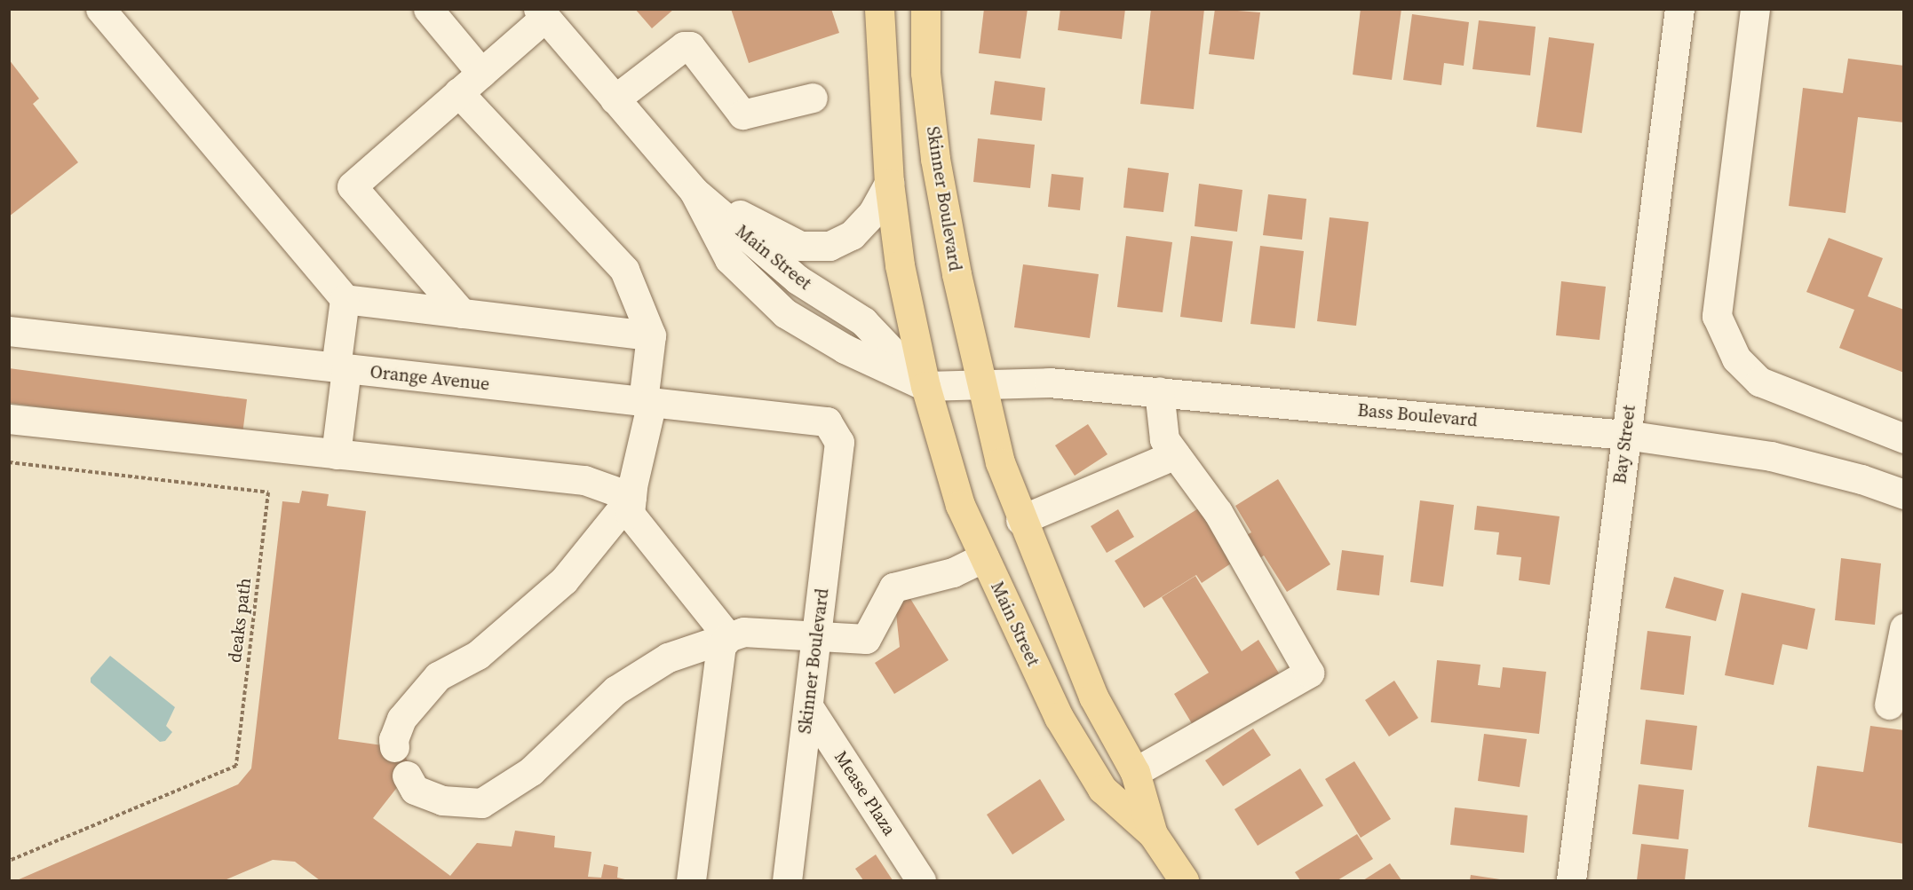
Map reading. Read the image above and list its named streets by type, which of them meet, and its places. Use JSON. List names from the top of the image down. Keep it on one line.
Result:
{"streets":{"main road":["Skinner Boulevard","Main Street"],"street":["Orange Avenue","Bass Boulevard","Bay Street","Mease Plaza"],"path":["deaks path"]},"crossings":[["Skinner Boulevard","Main Street"],["Skinner Boulevard","Orange Avenue"],["Skinner Boulevard","Bass Boulevard"],["Skinner Boulevard","Mease Plaza"],["Main Street","Bass Boulevard"],["Bass Boulevard","Bay Street"]]}
